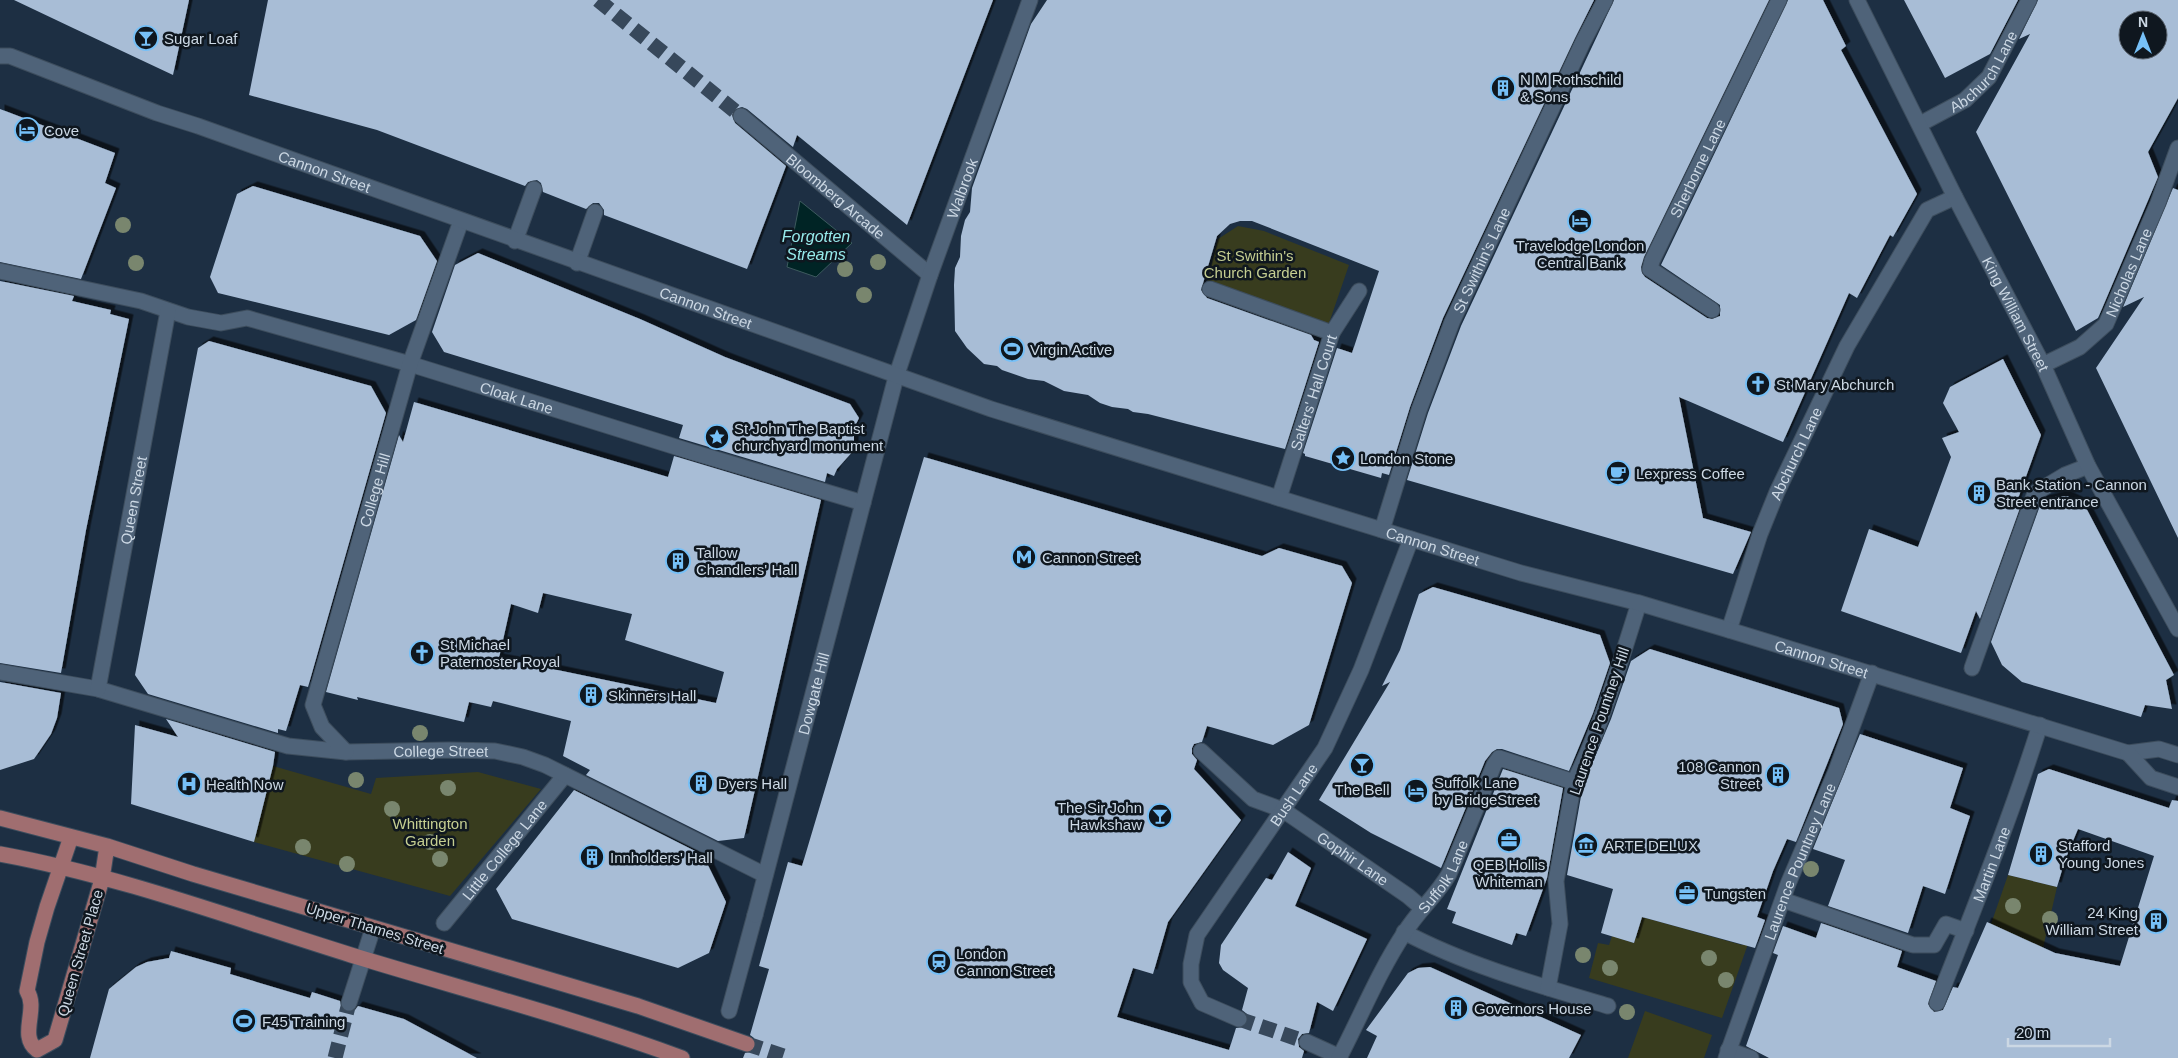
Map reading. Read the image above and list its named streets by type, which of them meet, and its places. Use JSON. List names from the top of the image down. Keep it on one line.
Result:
{"streets":{"main road":["Upper Thames Street","Queen Street Place"],"street":["Abchurch Lane","Sherborne Lane","Cannon Street","Walbrook","Bloomberg Arcade","St Swithin's Lane","Nicholas Lane","King William Street","Salters' Hall Court","Cloak Lane","College Hill","Queen Street","Dowgate Hill","Laurence Pountney Hill","College Street","Bush Lane","Little College Lane","Gophir Lane","Laurence Pountney Lane","Martin Lane","Suffolk Lane"]},"crossings":[["Abchurch Lane","Cannon Street"],["Abchurch Lane","King William Street"],["Cannon Street","Walbrook"],["Cannon Street","St Swithin's Lane"],["Cannon Street","Salters' Hall Court"],["Cannon Street","College Hill"],["Cannon Street","Dowgate Hill"],["Cannon Street","Laurence Pountney Hill"],["Cannon Street","Bush Lane"],["Cannon Street","Laurence Pountney Lane"],["Cannon Street","Martin Lane"],["Walbrook","Bloomberg Arcade"],["Walbrook","Dowgate Hill"],["Nicholas Lane","King William Street"],["Cloak Lane","College Hill"],["Cloak Lane","Queen Street"],["Cloak Lane","Dowgate Hill"],["College Hill","College Street"],["Queen Street","College Street"],["Dowgate Hill","College Street"],["Laurence Pountney Hill","Suffolk Lane"],["College Street","Little College Lane"],["Bush Lane","Gophir Lane"],["Gophir Lane","Suffolk Lane"],["Upper Thames Street","Queen Street Place"]],"water":["Forgotten Streams"],"parks":["St Swithin's Church Garden","Whittington Garden"],"places":{"bar":["Sugar Loaf","The Bell","The Sir John Hawkshaw"],"building":["N M Rothschild & Sons","Bank Station - Cannon Street entrance","Tallow Chandlers' Hall","Skinners Hall","108 Cannon Street","Dyers Hall","Stafford Young Jones","Innholders' Hall","24 King William Street","Governors House"],"hotel":["Cove","Travelodge London Central Bank","Suffolk Lane by BridgeStreet"],"sports":["Virgin Active","F45 Training"],"church":["St Mary Abchurch","St Michael Paternoster Royal"],"place":["St John The Baptist churchyard monument","London Stone"],"cafe":["Lexpress Coffee"],"metro station":["Cannon Street"],"hospital":["Health Now"],"office":["QEB Hollis Whiteman","Tungsten"],"museum":["ARTE DELUX"],"station":["London Cannon Street"]},"scale_bar":"20 m","north":"top"}
